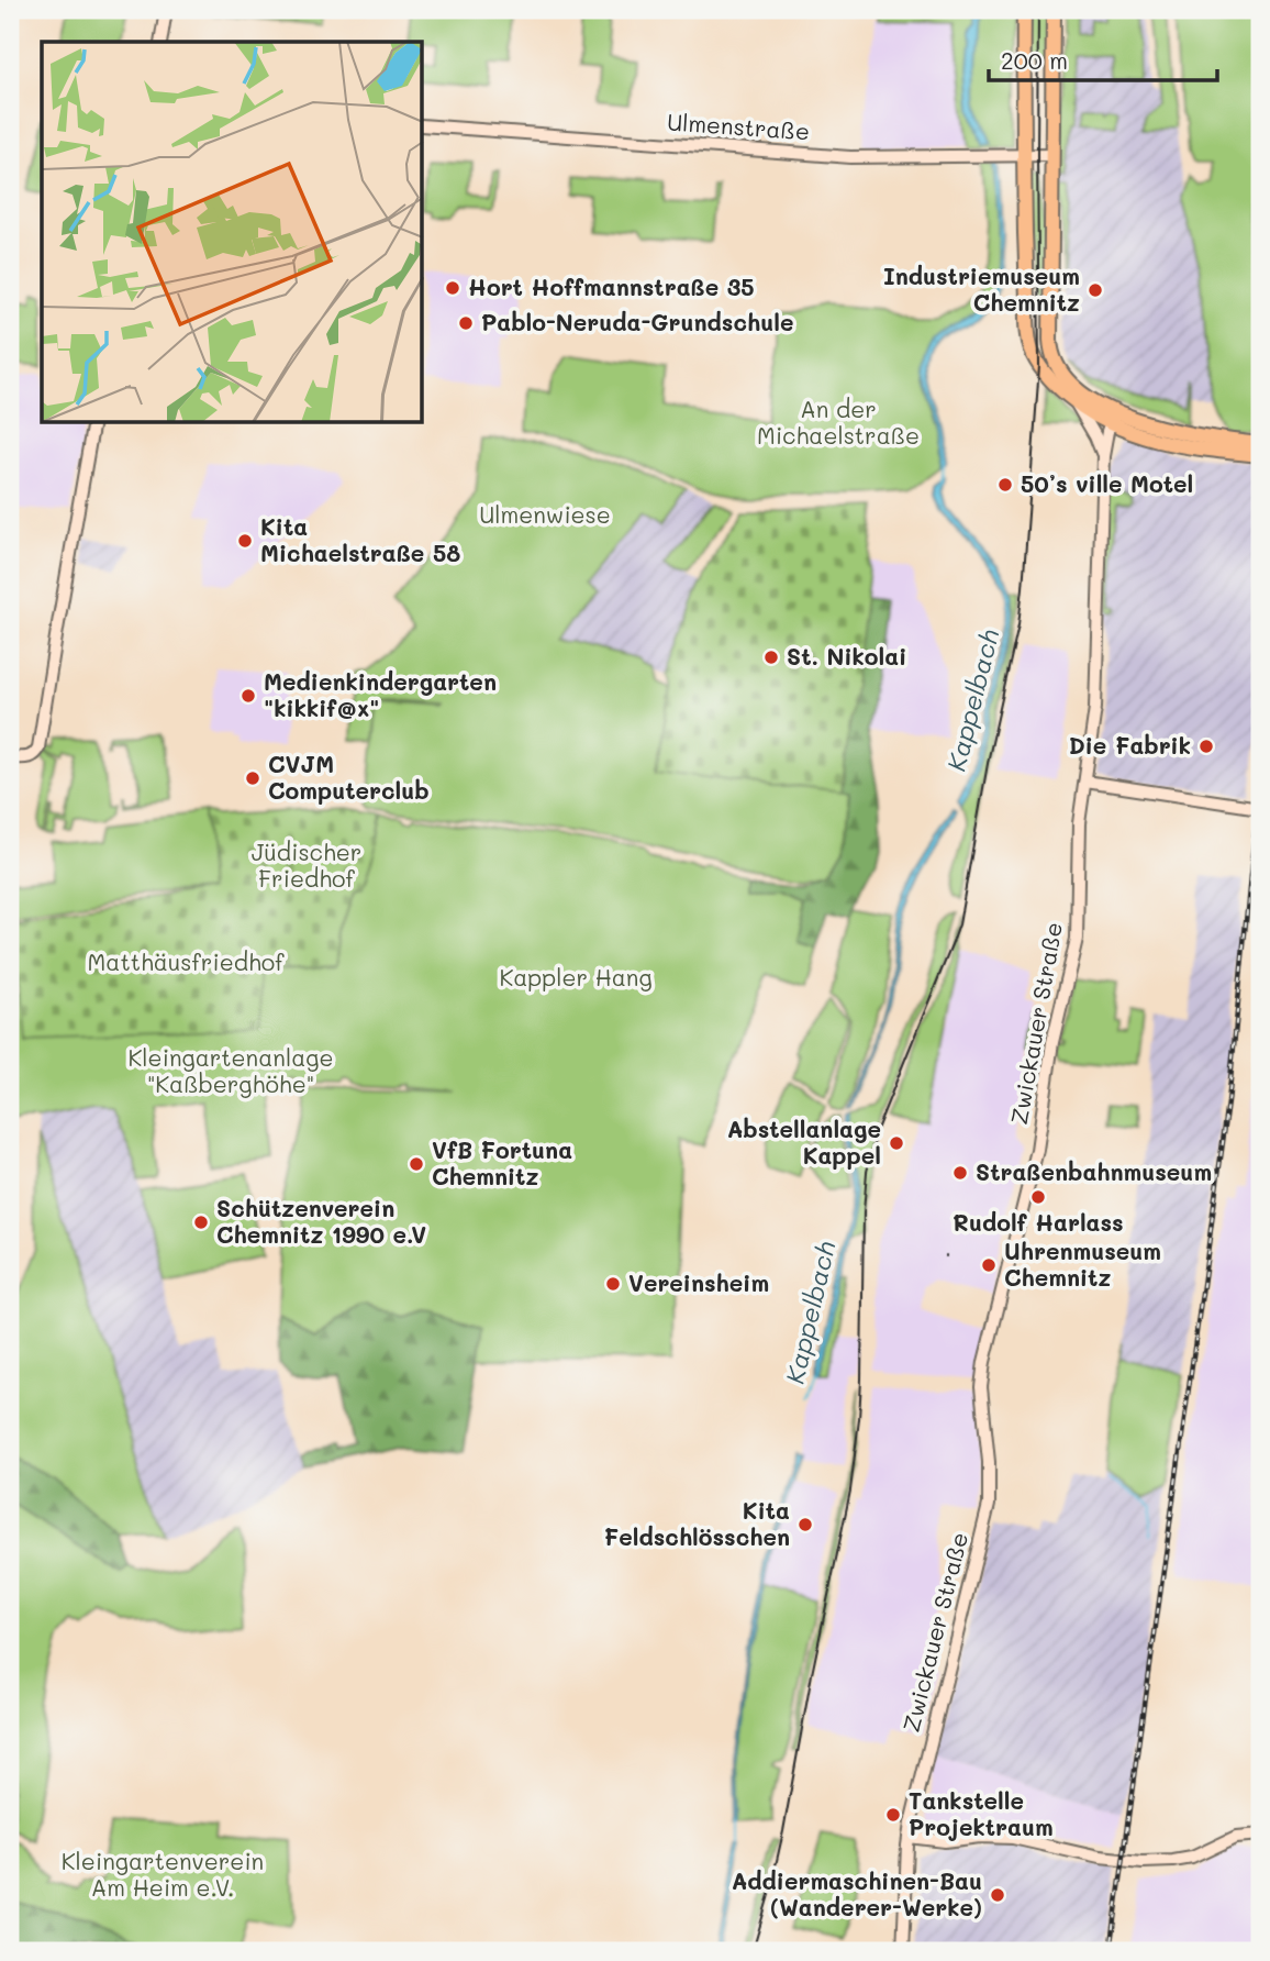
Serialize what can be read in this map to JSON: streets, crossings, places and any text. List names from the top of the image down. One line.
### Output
{"streets":{"main road":["Ulmenstraße","Zwickauer Straße"]},"crossings":[["Ulmenstraße","Zwickauer Straße"]],"water":["Kappelbach"],"parks":["An der Michaelstraße","Ulmenwiese","Jüdischer Friedhof","Matthäusfriedhof","Kappler Hang","Kleingartenanlage \"Kaßberghöhe\"","Kleingartenverein Am Heim e.V."],"places":["Hort Hoffmannstraße 35","Industriemuseum Chemnitz","Pablo-Neruda-Grundschule","50’s ville Motel","Kita Michaelstraße 58","St. Nikolai","Medienkindergarten \"kikkif@x\"","Die Fabrik","CVJM Computerclub","Abstellanlage Kappel","VfB Fortuna Chemnitz","Straßenbahnmuseum","Rudolf Harlass","Schützenverein Chemnitz 1990 e.V","Uhrenmuseum Chemnitz","Vereinsheim","Kita Feldschlösschen","Tankstelle Projektraum","Addiermaschinen-Bau (Wanderer-Werke)"],"scale_bar":"200 m"}
